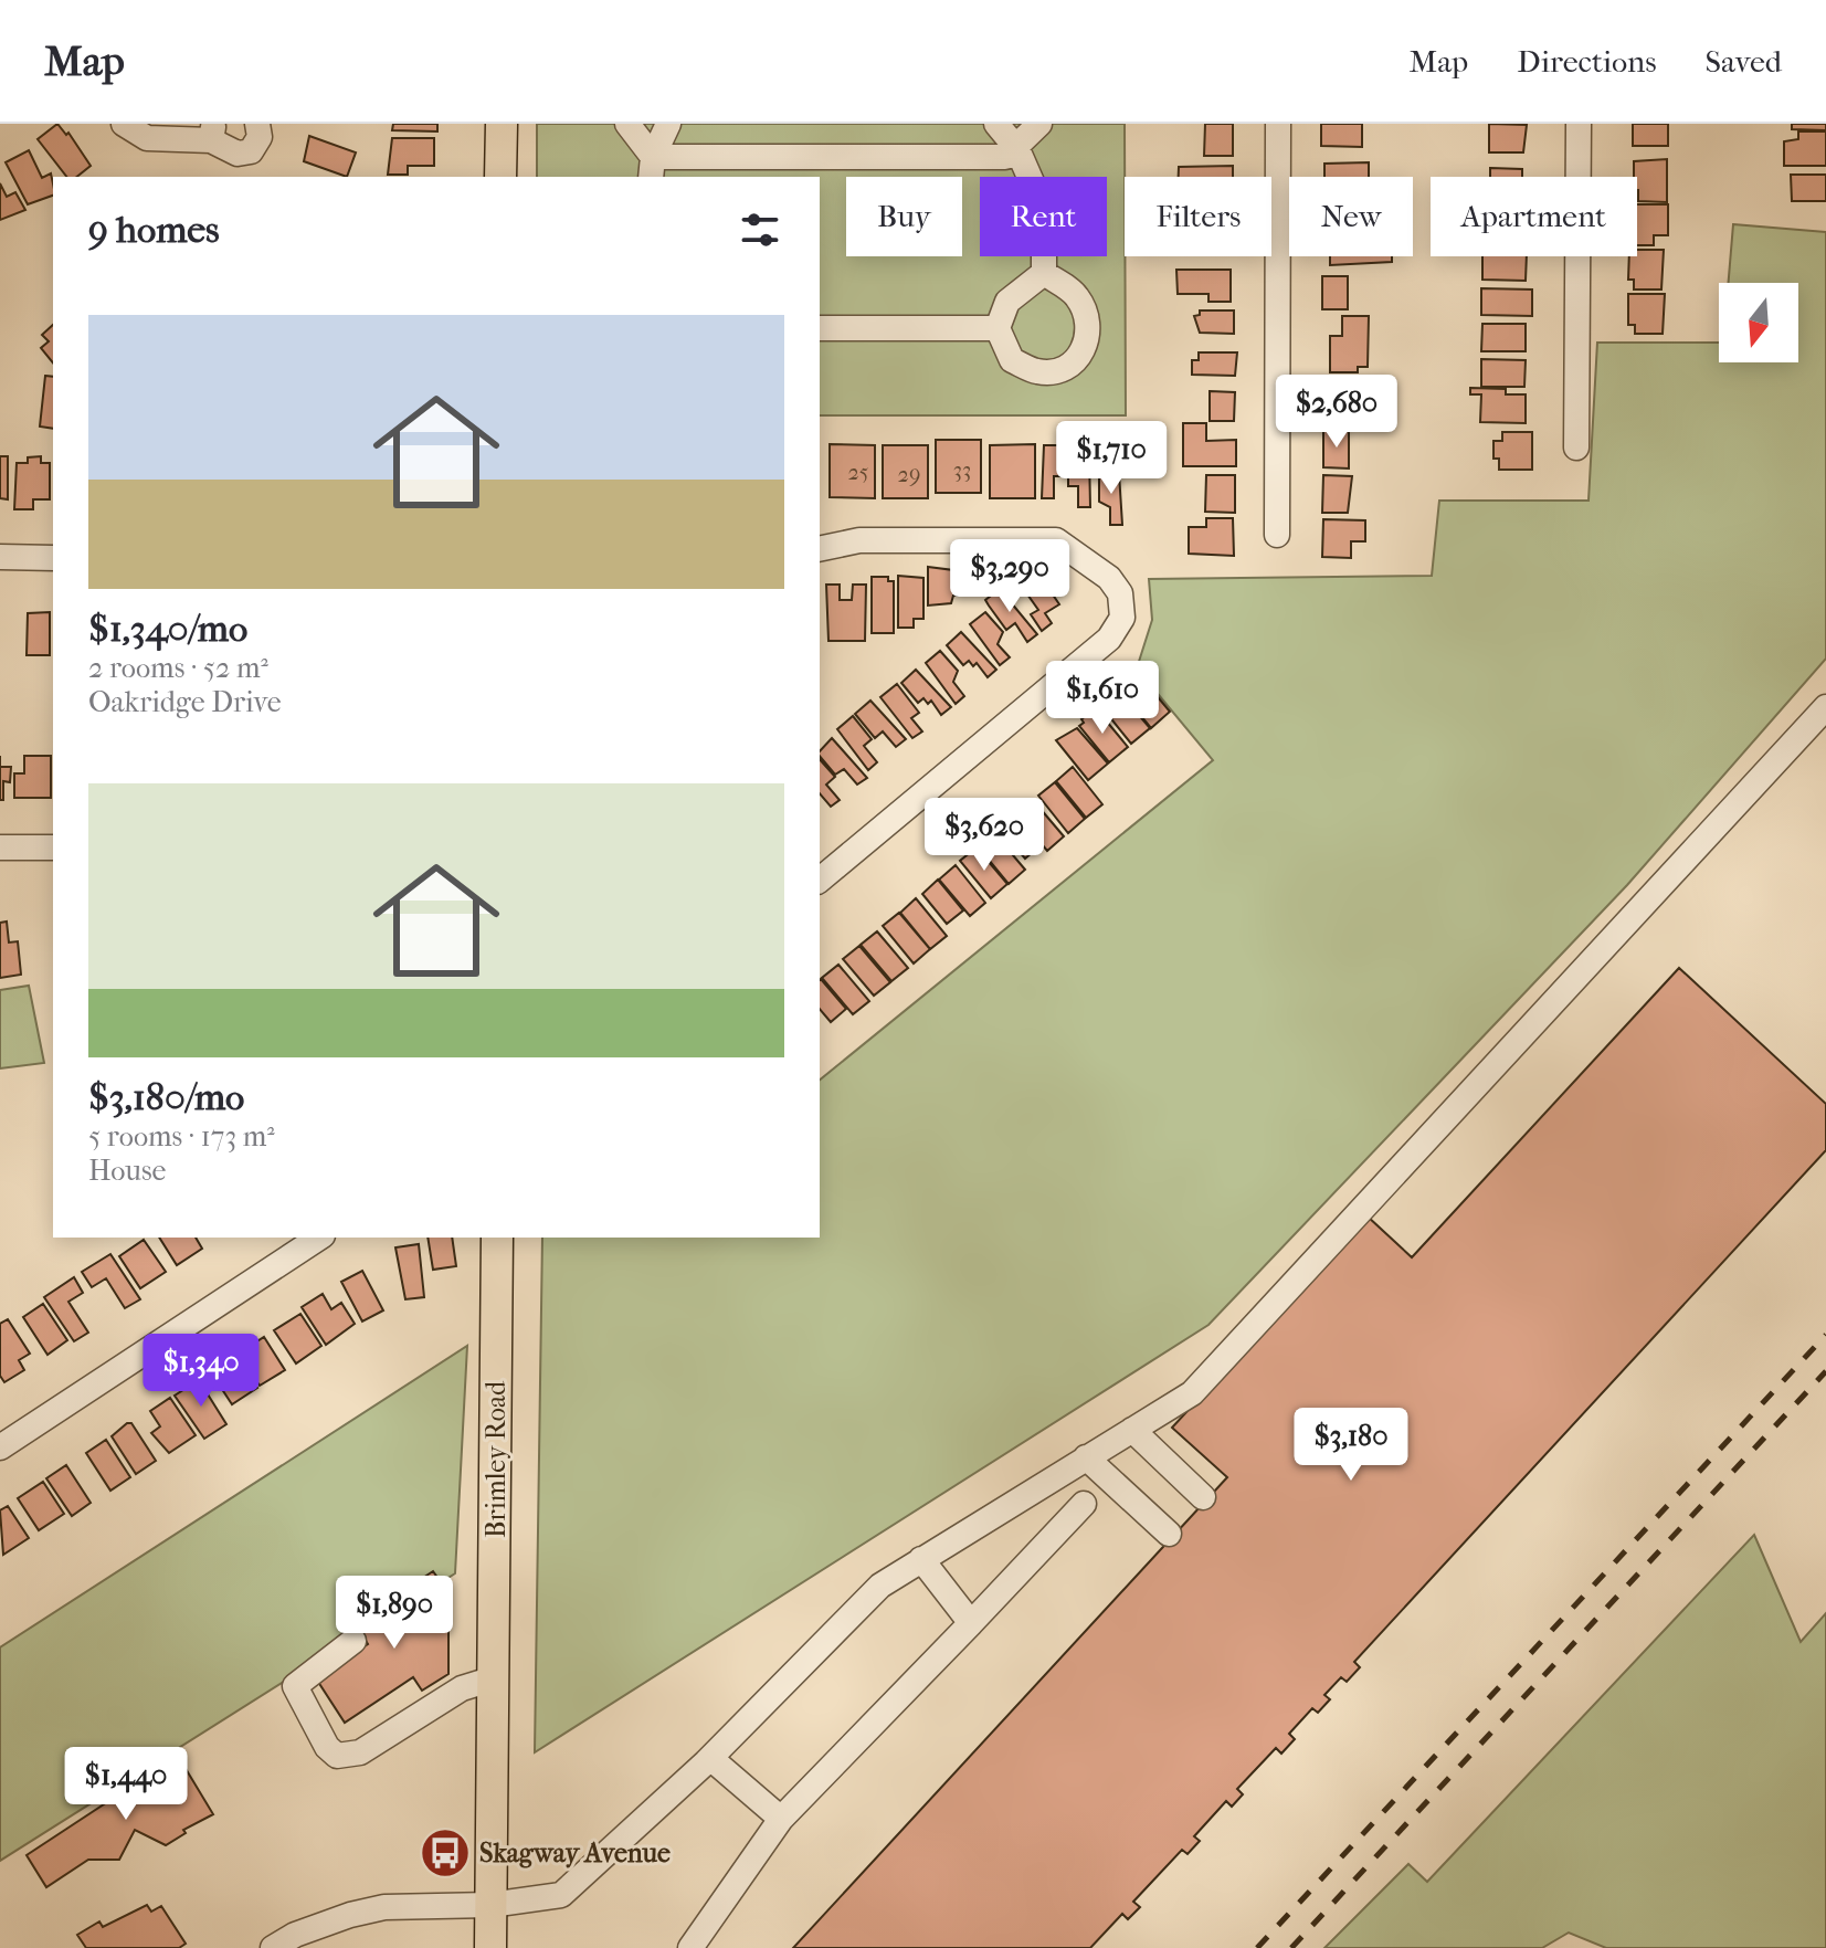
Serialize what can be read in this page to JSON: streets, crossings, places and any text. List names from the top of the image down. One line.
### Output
{"streets":{"main road":["Brimley Road"]},"places":{"bus stop":["Skagway Avenue"]},"house_numbers":["33","25","29"],"north":"bottom","page":{"header":"Map","nav":["Map","Directions","Saved"],"chip":["Buy","Rent","Filters","New","Apartment"],"heading":"9 homes","list":[{"name":"$1,340/mo","note":"2 rooms · 52 m² · Oakridge Drive"},{"name":"$3,180/mo","note":"5 rooms · 173 m² · House"}],"price":["$2,680","$1,710","$3,290","$1,610","$3,620","$1,340","$3,180","$1,890","$1,440"]}}
